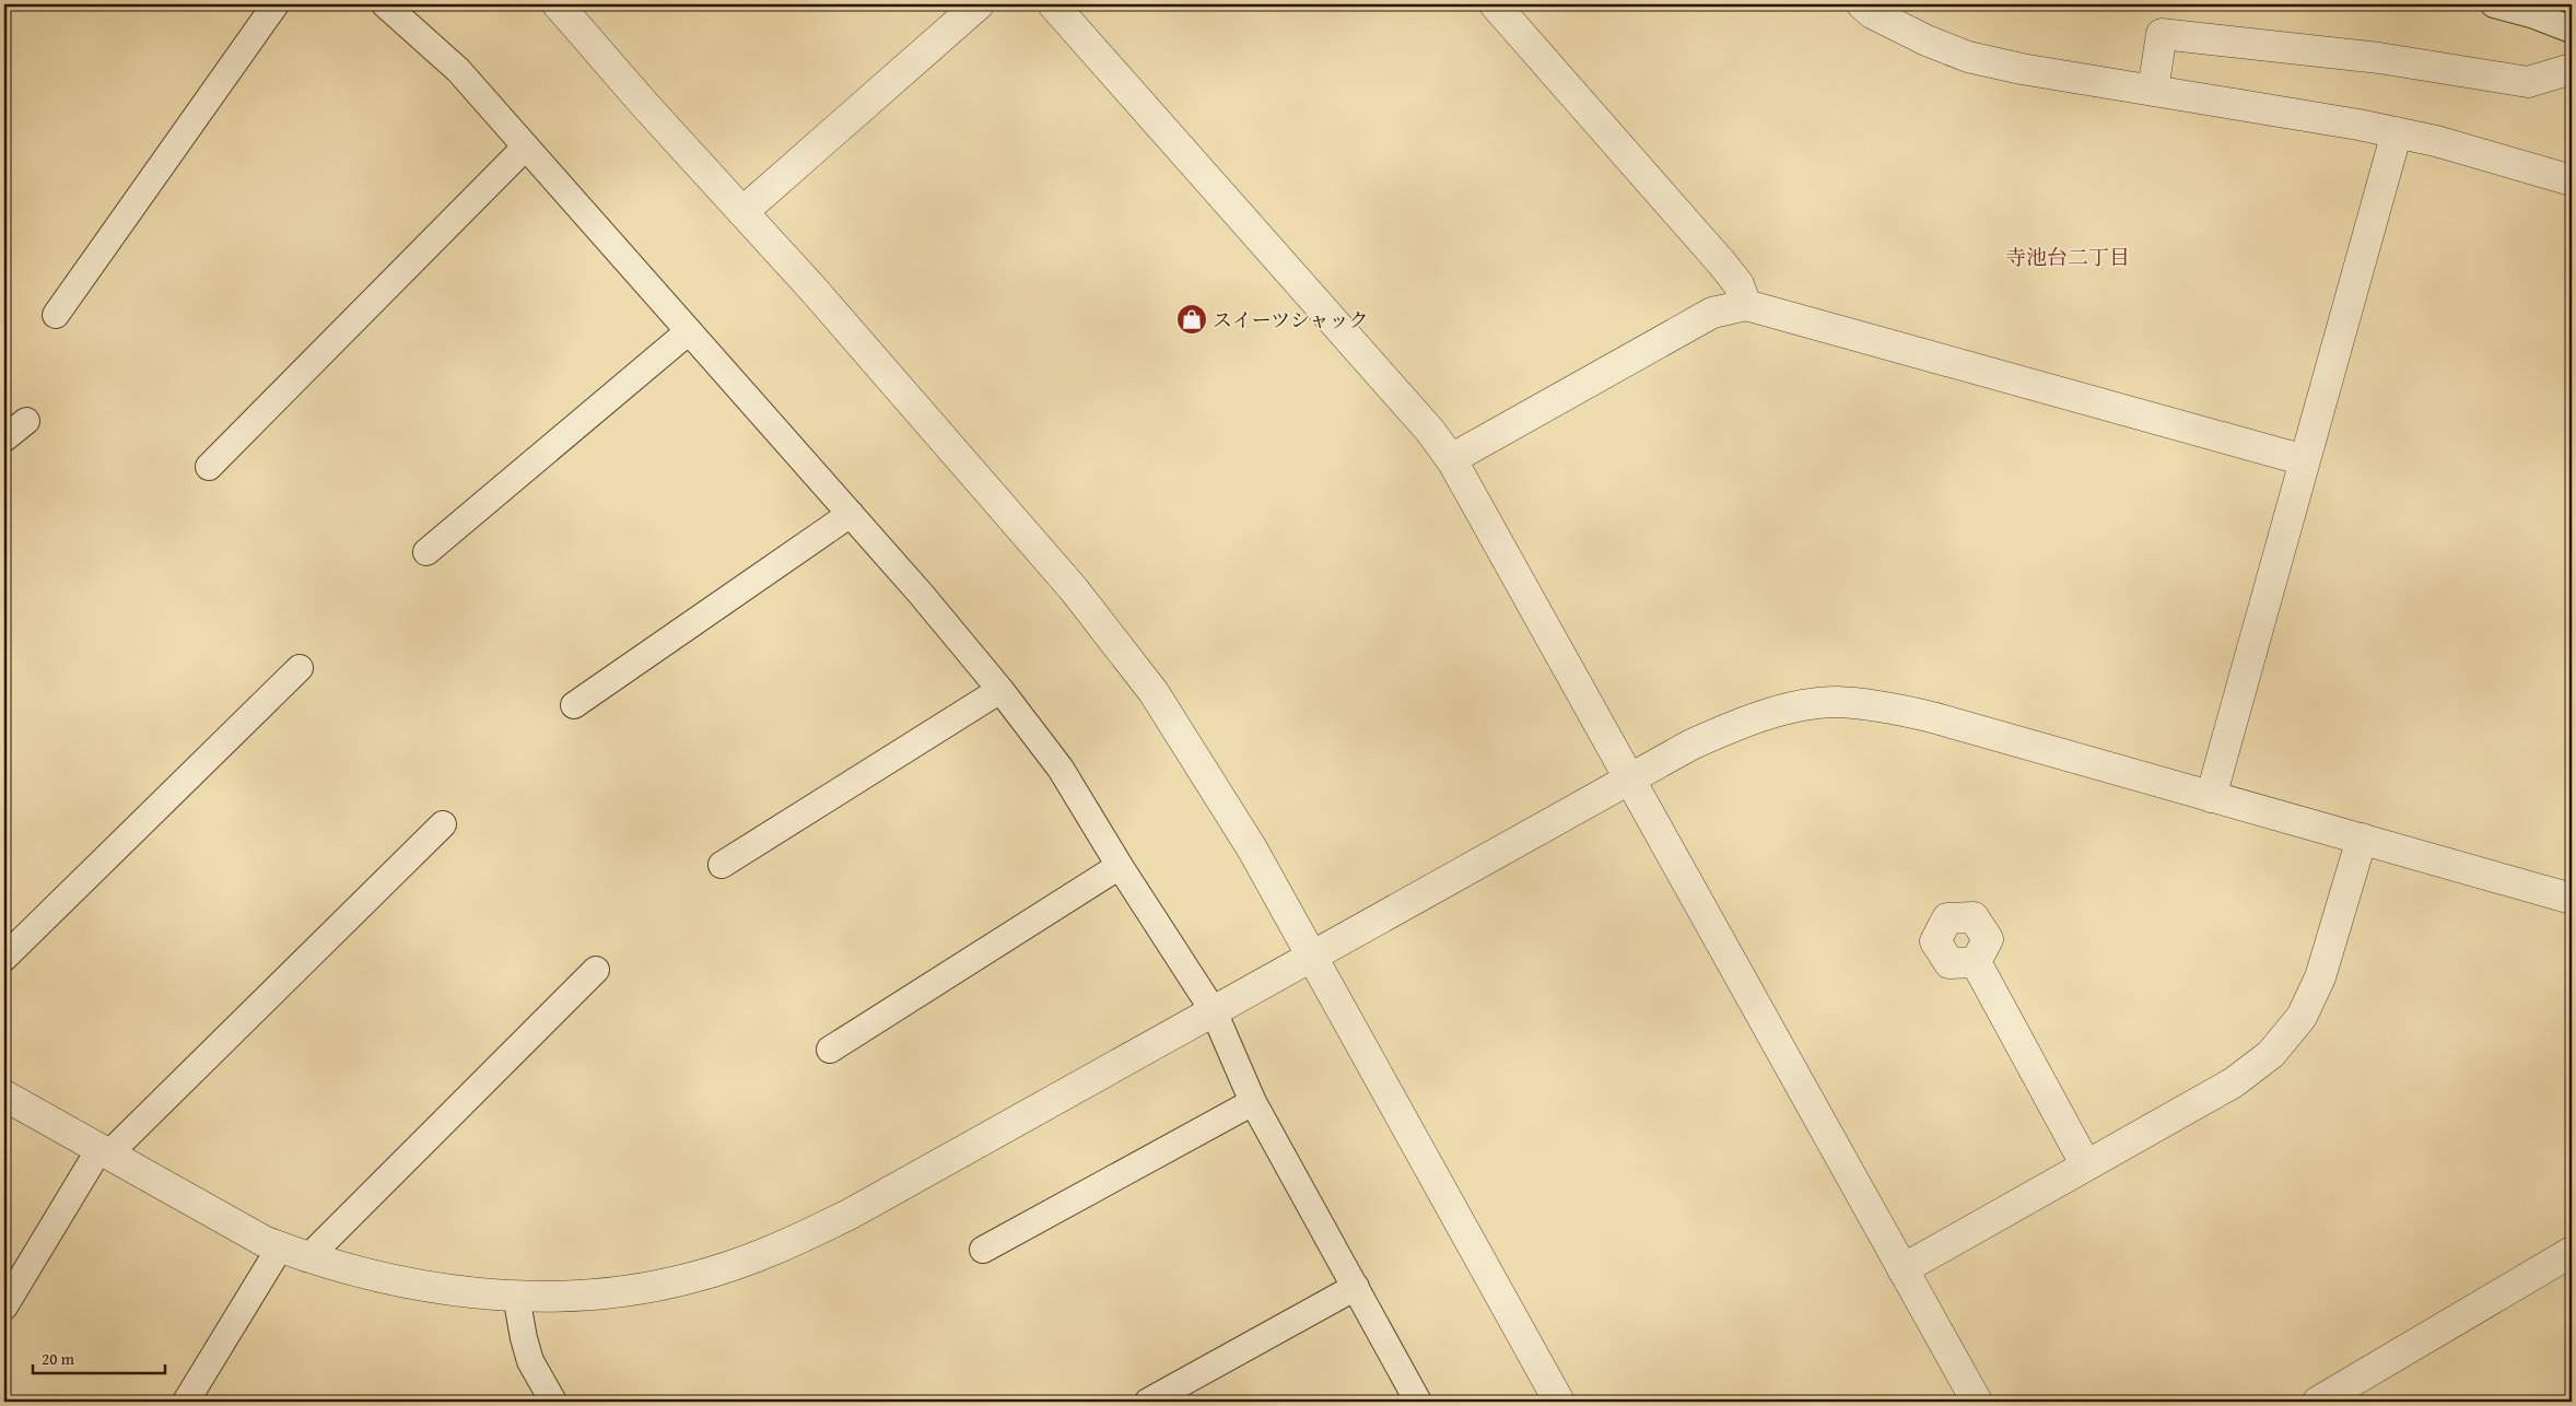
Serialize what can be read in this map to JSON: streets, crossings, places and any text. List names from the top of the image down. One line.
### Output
{"districts":["寺池台二丁目"],"places":{"shop":["スイーツシャック"]},"scale_bar":"20 m"}
